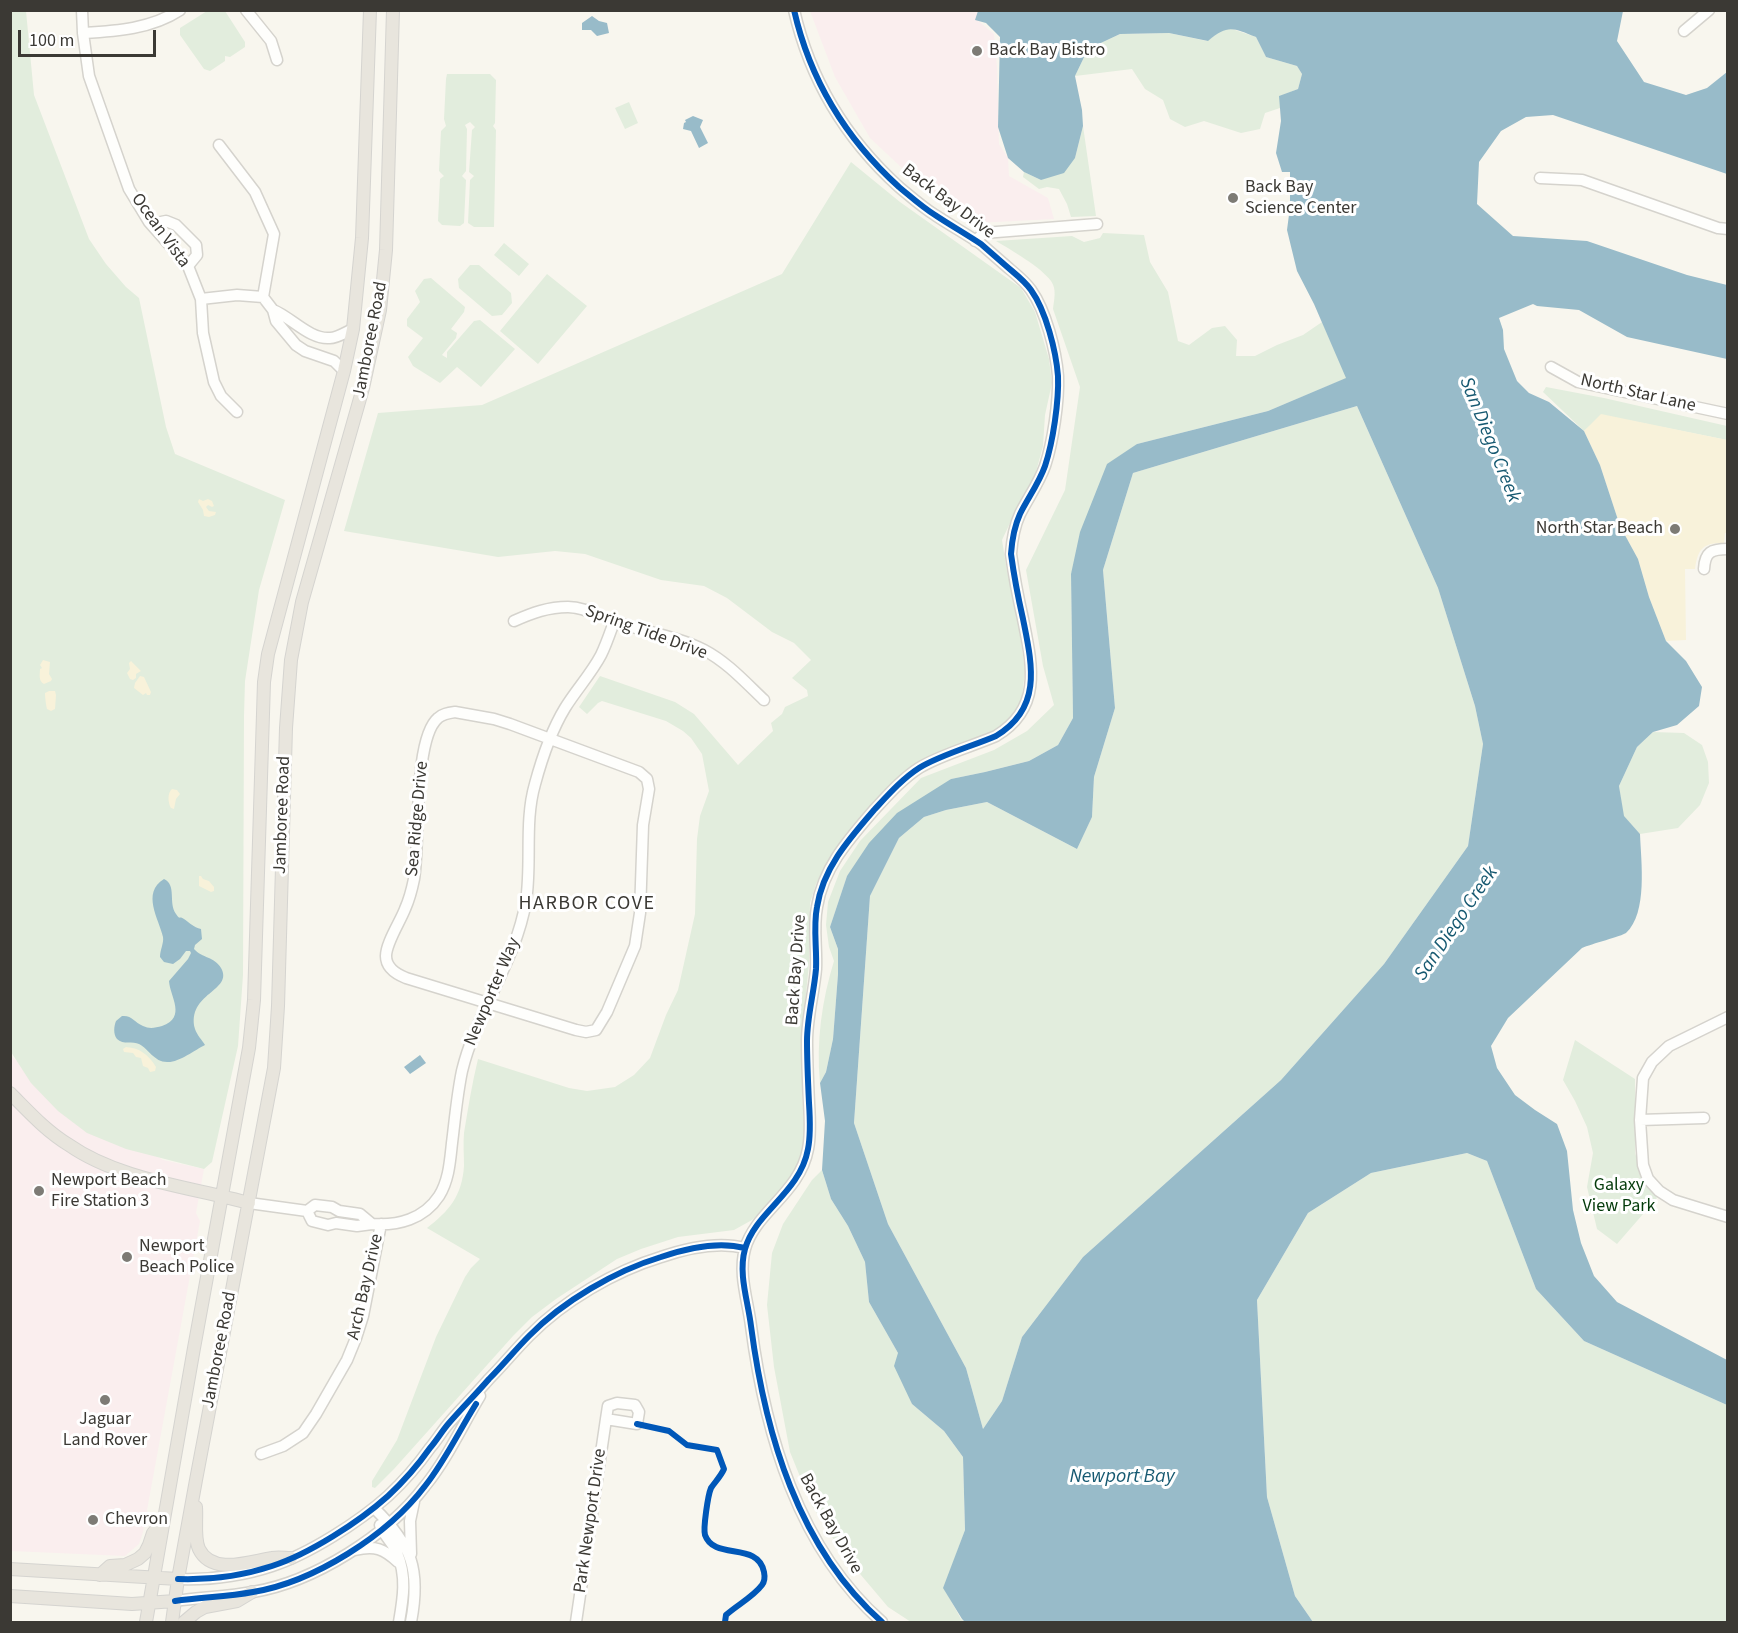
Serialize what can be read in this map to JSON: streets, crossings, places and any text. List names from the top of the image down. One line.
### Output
{"streets":{"main road":["Jamboree Road"],"street":["Back Bay Drive","Ocean Vista","North Star Lane","Spring Tide Drive","Sea Ridge Drive","Newporter Way","Arch Bay Drive","Park Newport Drive"]},"crossings":[["Jamboree Road","Newporter Way"],["Spring Tide Drive","Newporter Way"],["Sea Ridge Drive","Newporter Way"],["Newporter Way","Arch Bay Drive"]],"districts":["HARBOR COVE"],"water":["San Diego Creek","Newport Bay"],"parks":["Galaxy View Park"],"places":["Back Bay Bistro","Back Bay Science Center","North Star Beach","Newport Beach Fire Station 3","Newport Beach Police","Jaguar Land Rover","Chevron"],"scale_bar":"100 m"}
